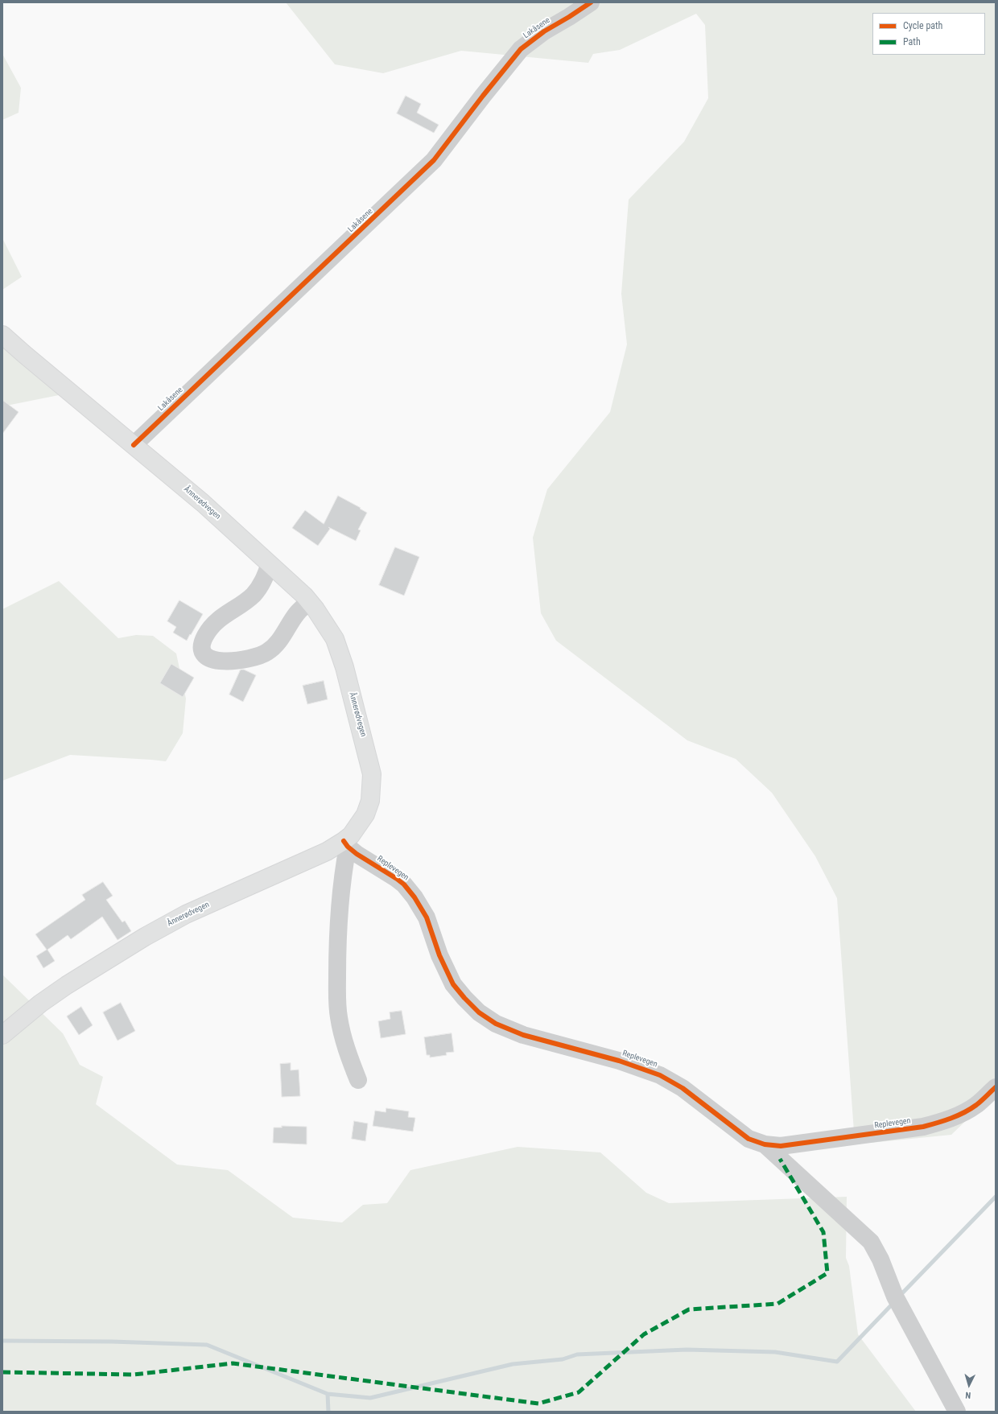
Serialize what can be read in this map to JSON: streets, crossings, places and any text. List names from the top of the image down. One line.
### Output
{"streets":{"main road":["Ånnerødvegen"],"street":["Lakåsene","Replevegen"]},"crossings":[["Lakåsene","Ånnerødvegen"],["Ånnerødvegen","Replevegen"]],"legend":["Cycle path","Path"],"north":"bottom"}
